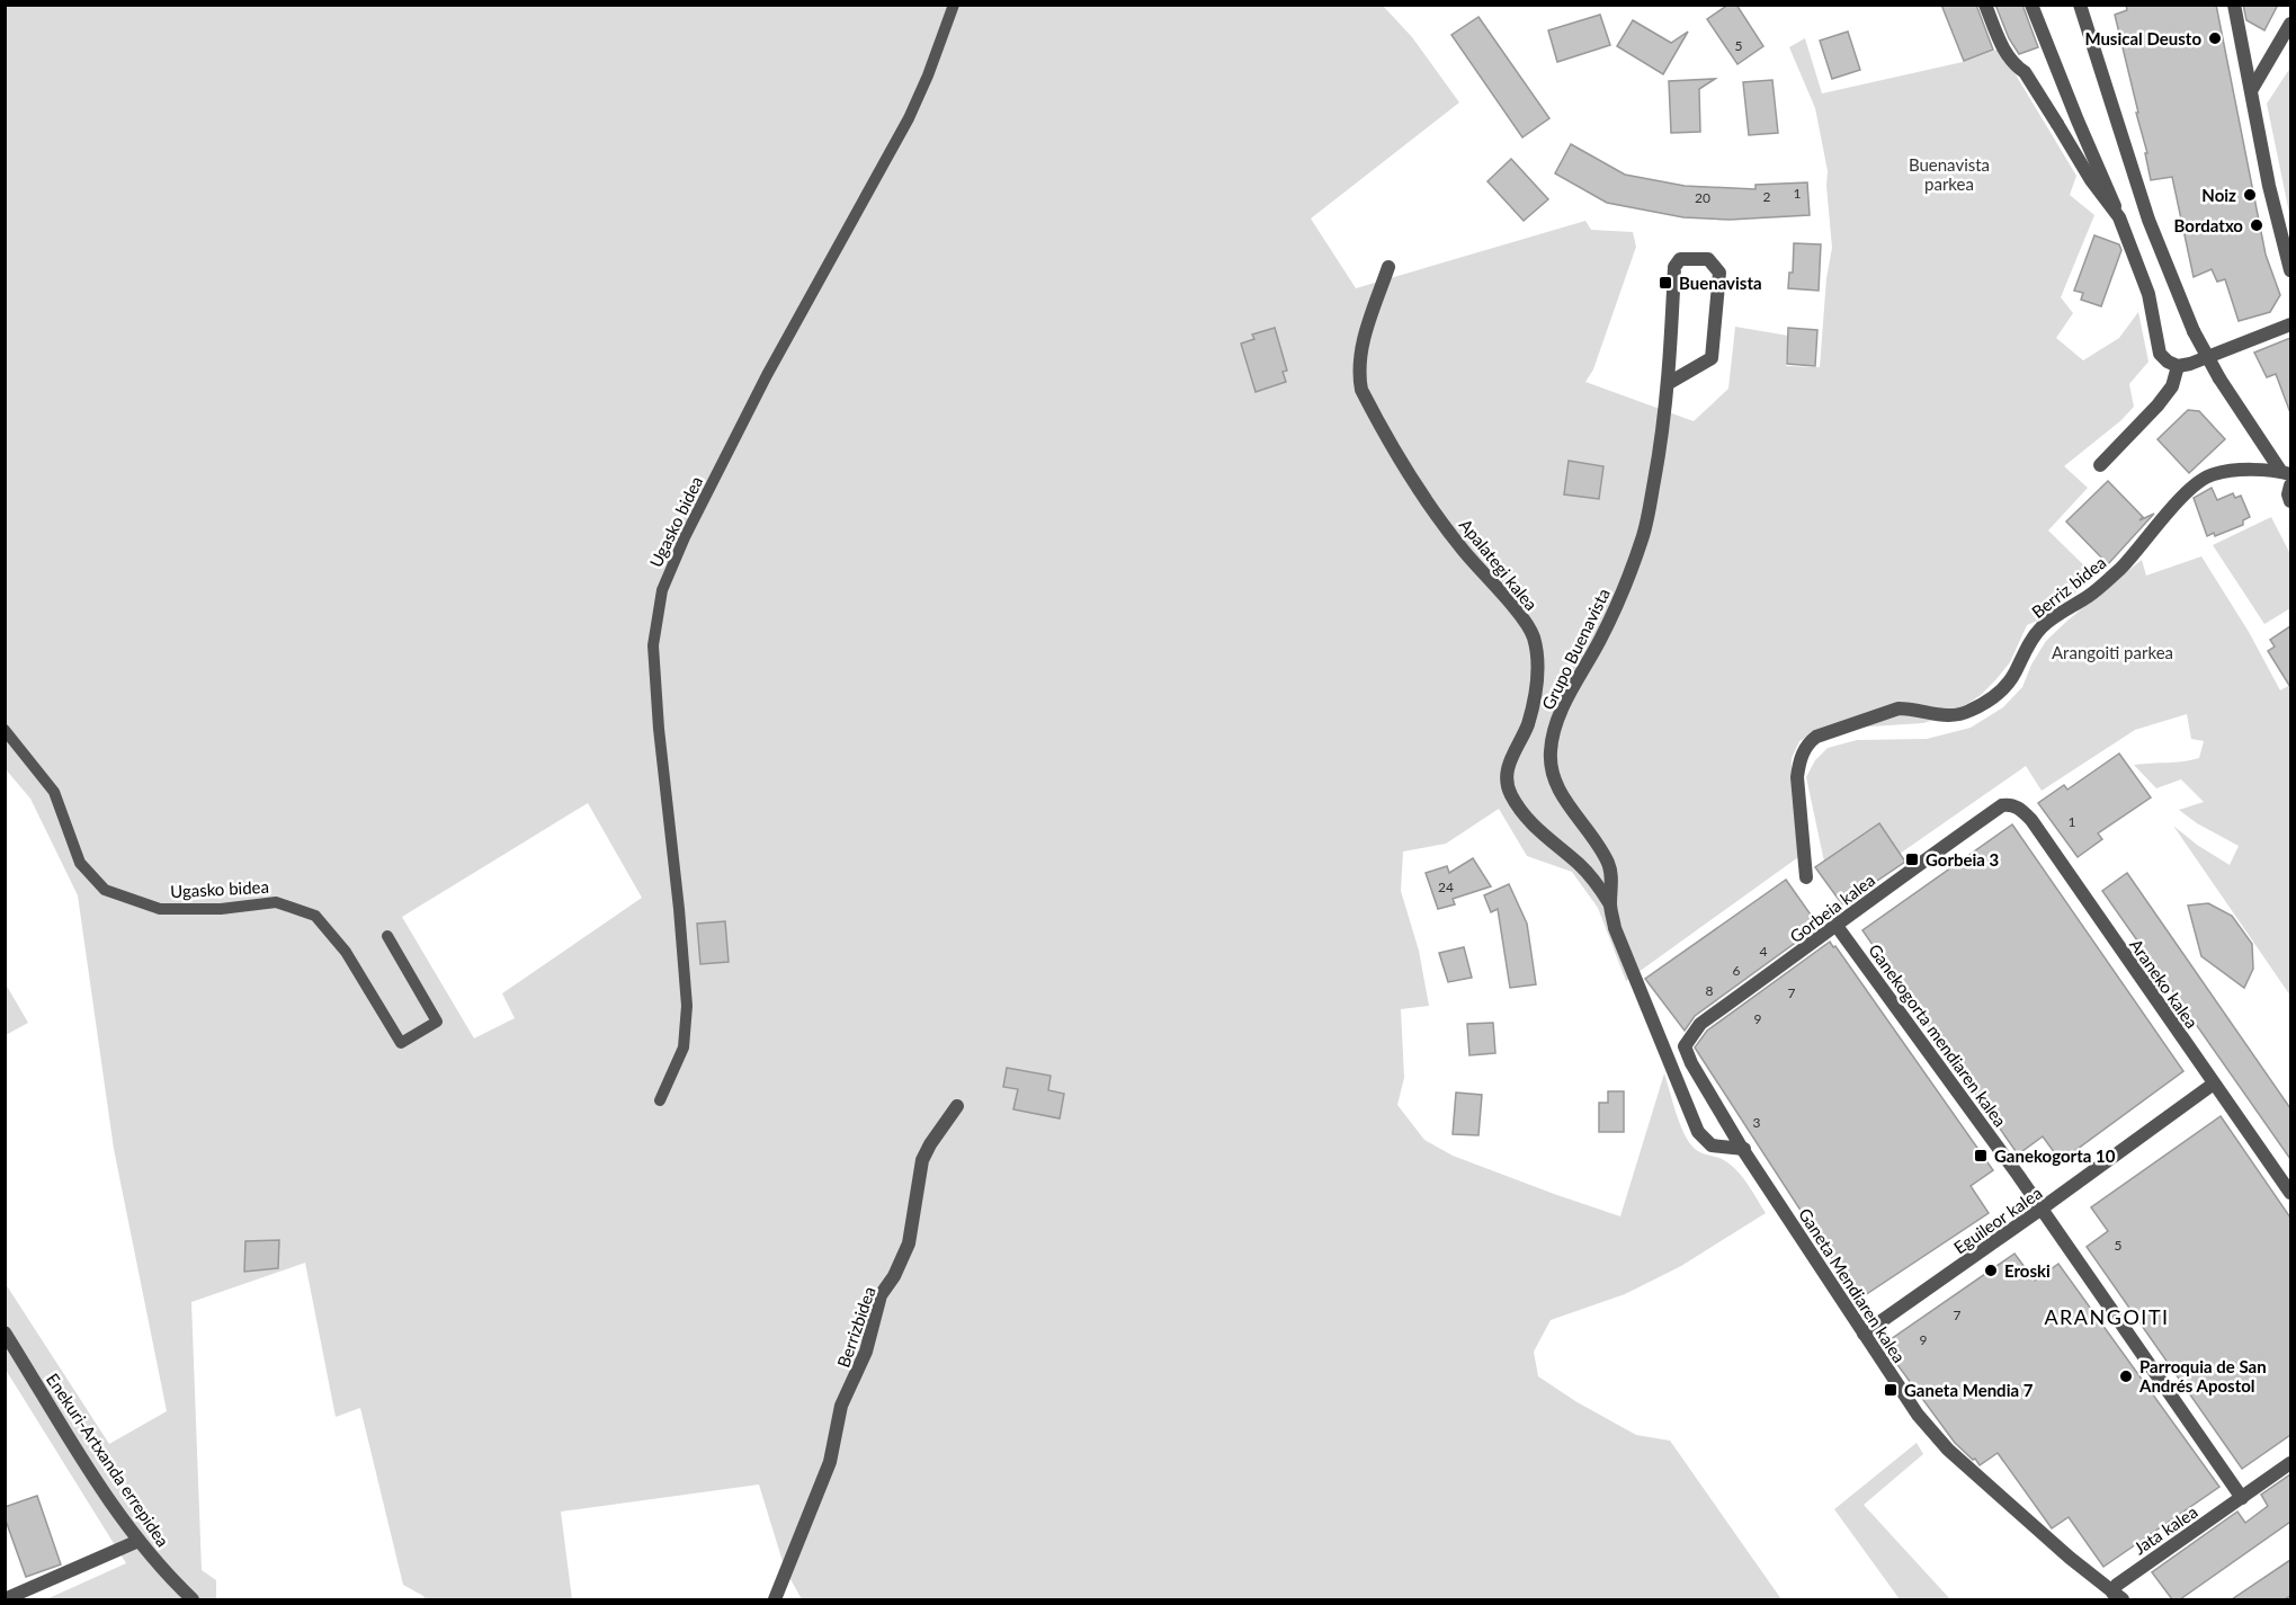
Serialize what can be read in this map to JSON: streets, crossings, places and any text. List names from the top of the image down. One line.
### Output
{"streets":{"street":["Apalategi kalea","Berriz bidea","Grupo Buenavista","Gorbeia kalea","Araneko kalea","Ganekogorta mendiaren kalea","Eguileor kalea","Ganeta Mendiaren kalea","Berrizbidea","Enekuri-Artxanda errepidea","Jata kalea"],"lane":["Ugasko bidea"]},"crossings":[["Apalategi kalea","Grupo Buenavista"],["Grupo Buenavista","Ganeta Mendiaren kalea"],["Gorbeia kalea","Araneko kalea"],["Gorbeia kalea","Ganekogorta mendiaren kalea"],["Gorbeia kalea","Ganeta Mendiaren kalea"],["Araneko kalea","Eguileor kalea"],["Ganekogorta mendiaren kalea","Eguileor kalea"],["Ganekogorta mendiaren kalea","Jata kalea"],["Eguileor kalea","Ganeta Mendiaren kalea"],["Ganeta Mendiaren kalea","Jata kalea"]],"districts":["ARANGOITI"],"parks":["Buenavista parkea","Arangoiti parkea"],"places":{"other":["Musical Deusto","Noiz","Bordatxo","Eroski","Parroquia de San Andrés Apostol"],"transit":["Buenavista","Gorbeia 3","Ganekogorta 10","Ganeta Mendia 7"]},"house_numbers":["5","1","2","20","1","24","4","6","8","7","9","3","5","7","9"]}
